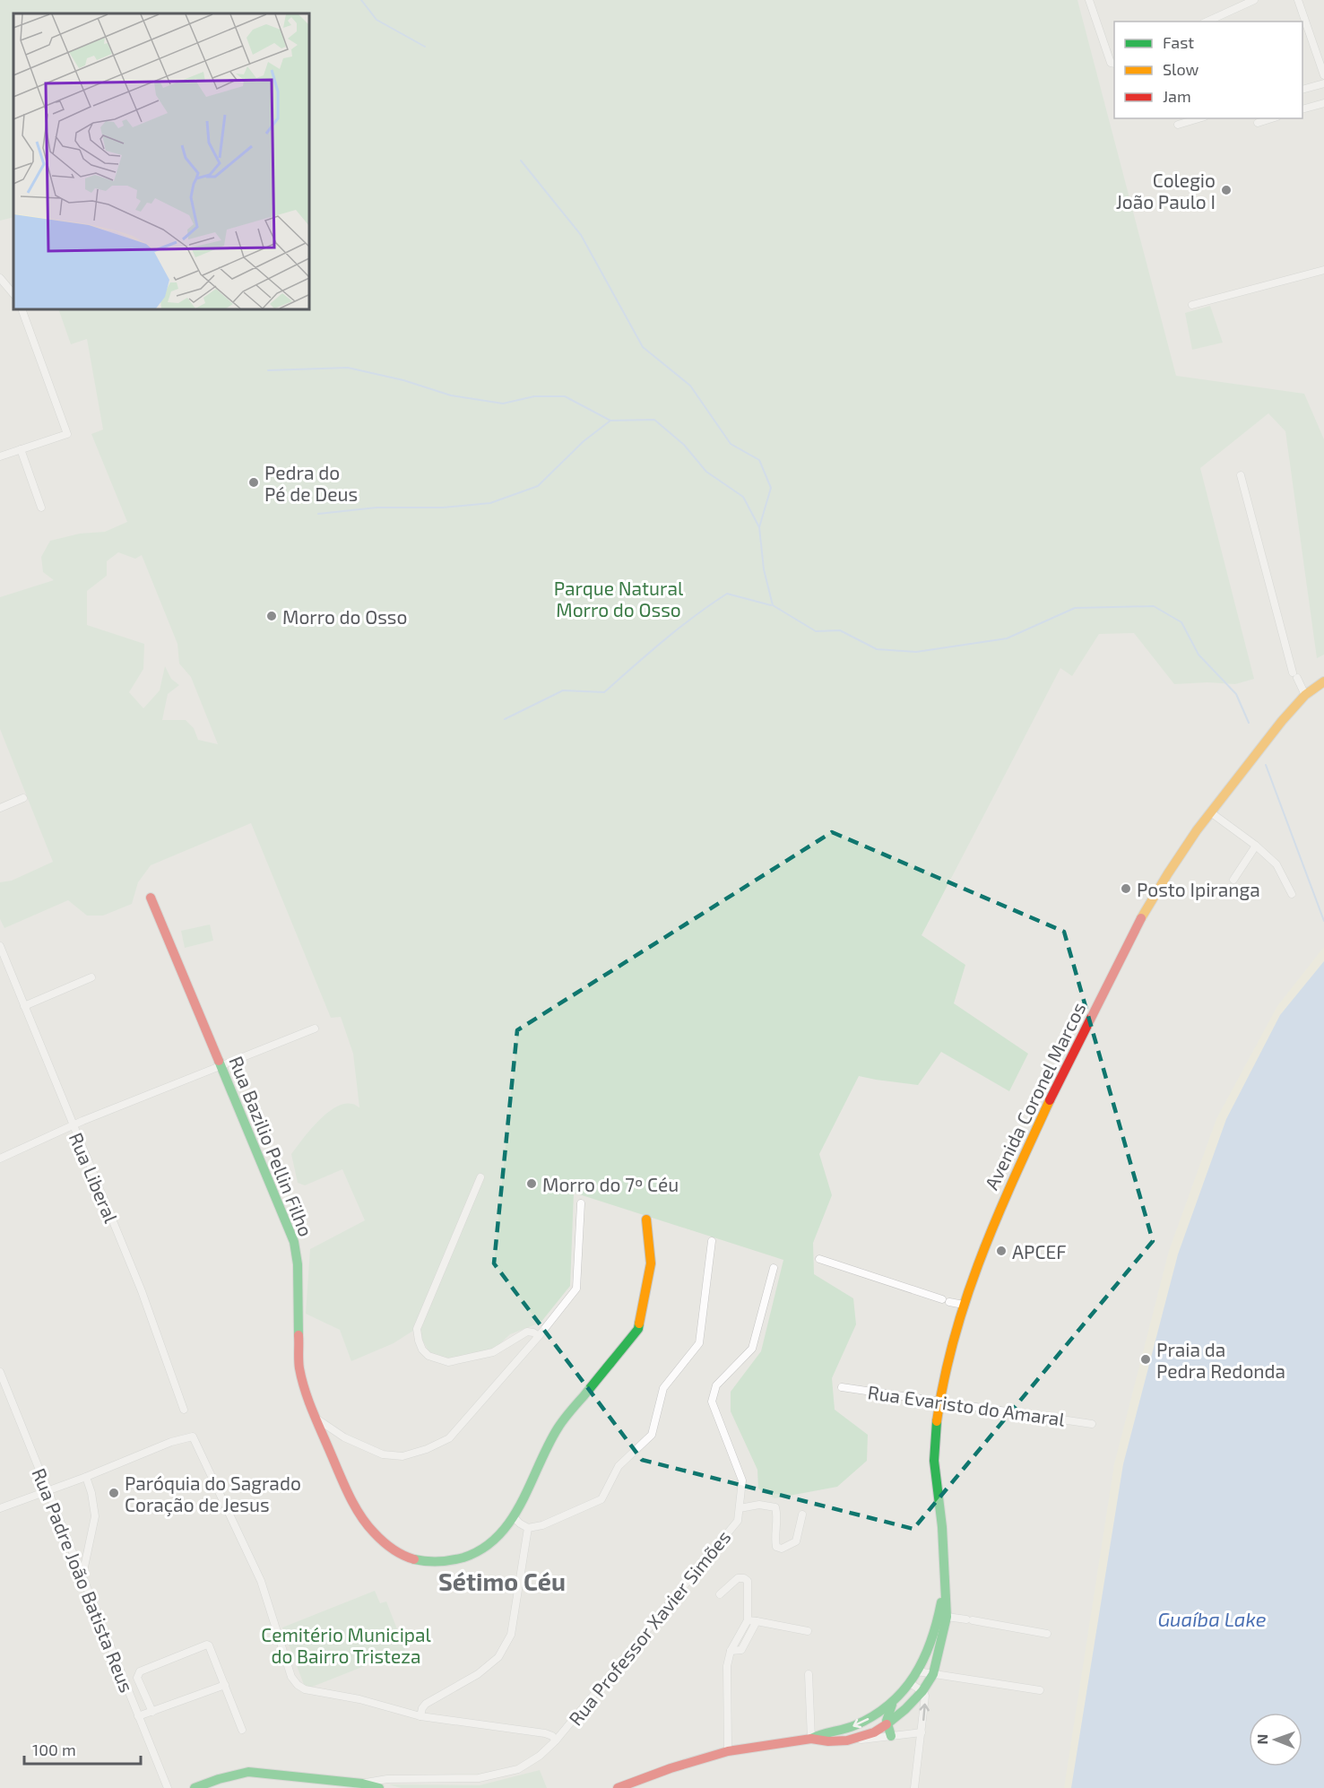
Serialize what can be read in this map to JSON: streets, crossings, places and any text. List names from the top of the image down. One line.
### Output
{"streets":{"main road":["Avenida Coronel Marcos","Rua Bazilio Pellin Filho"],"street":["Rua Liberal","Rua Evaristo do Amaral","Rua Padre João Batista Reus","Rua Professor Xavier Simões"]},"crossings":[["Avenida Coronel Marcos","Rua Evaristo do Amaral"]],"districts":["Sétimo Céu"],"water":["Guaíba Lake"],"parks":["Parque Natural Morro do Osso","Cemitério Municipal do Bairro Tristeza"],"places":["Colegio João Paulo I","Pedra do Pé de Deus","Morro do Osso","Posto Ipiranga","Morro do 7º Céu","APCEF","Praia da Pedra Redonda","Paróquia do Sagrado Coração de Jesus"],"legend":["Fast","Slow","Jam"],"scale_bar":"100 m","north":"left"}
